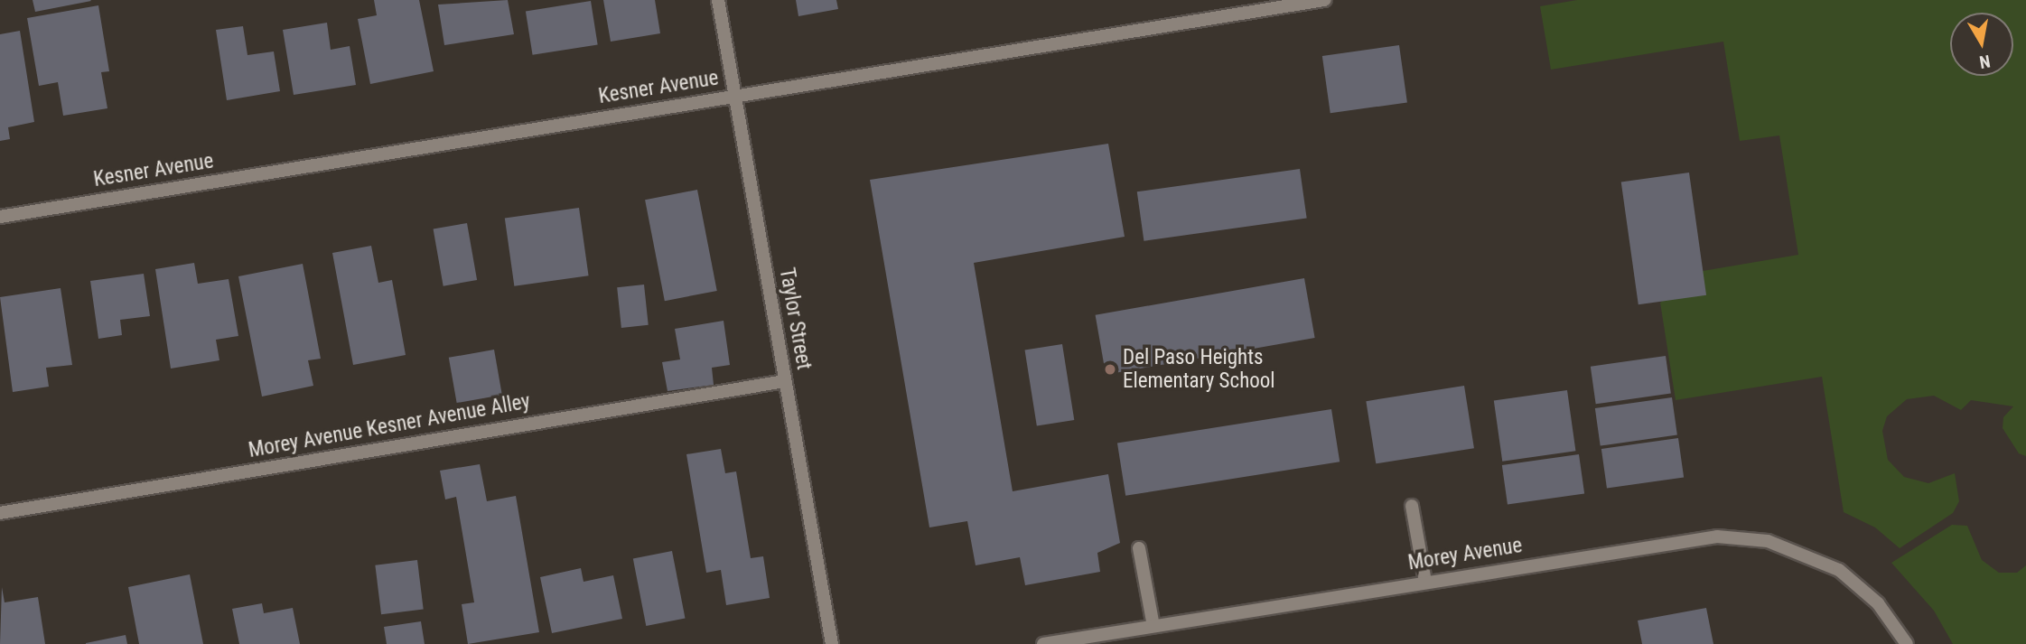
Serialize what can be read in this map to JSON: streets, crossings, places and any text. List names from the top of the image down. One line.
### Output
{"streets":{"street":["Kesner Avenue","Taylor Street","Morey Avenue Kesner Avenue Alley","Morey Avenue"]},"crossings":[["Kesner Avenue","Taylor Street"],["Taylor Street","Morey Avenue Kesner Avenue Alley"]],"places":["Del Paso Heights Elementary School"],"north":"bottom"}
